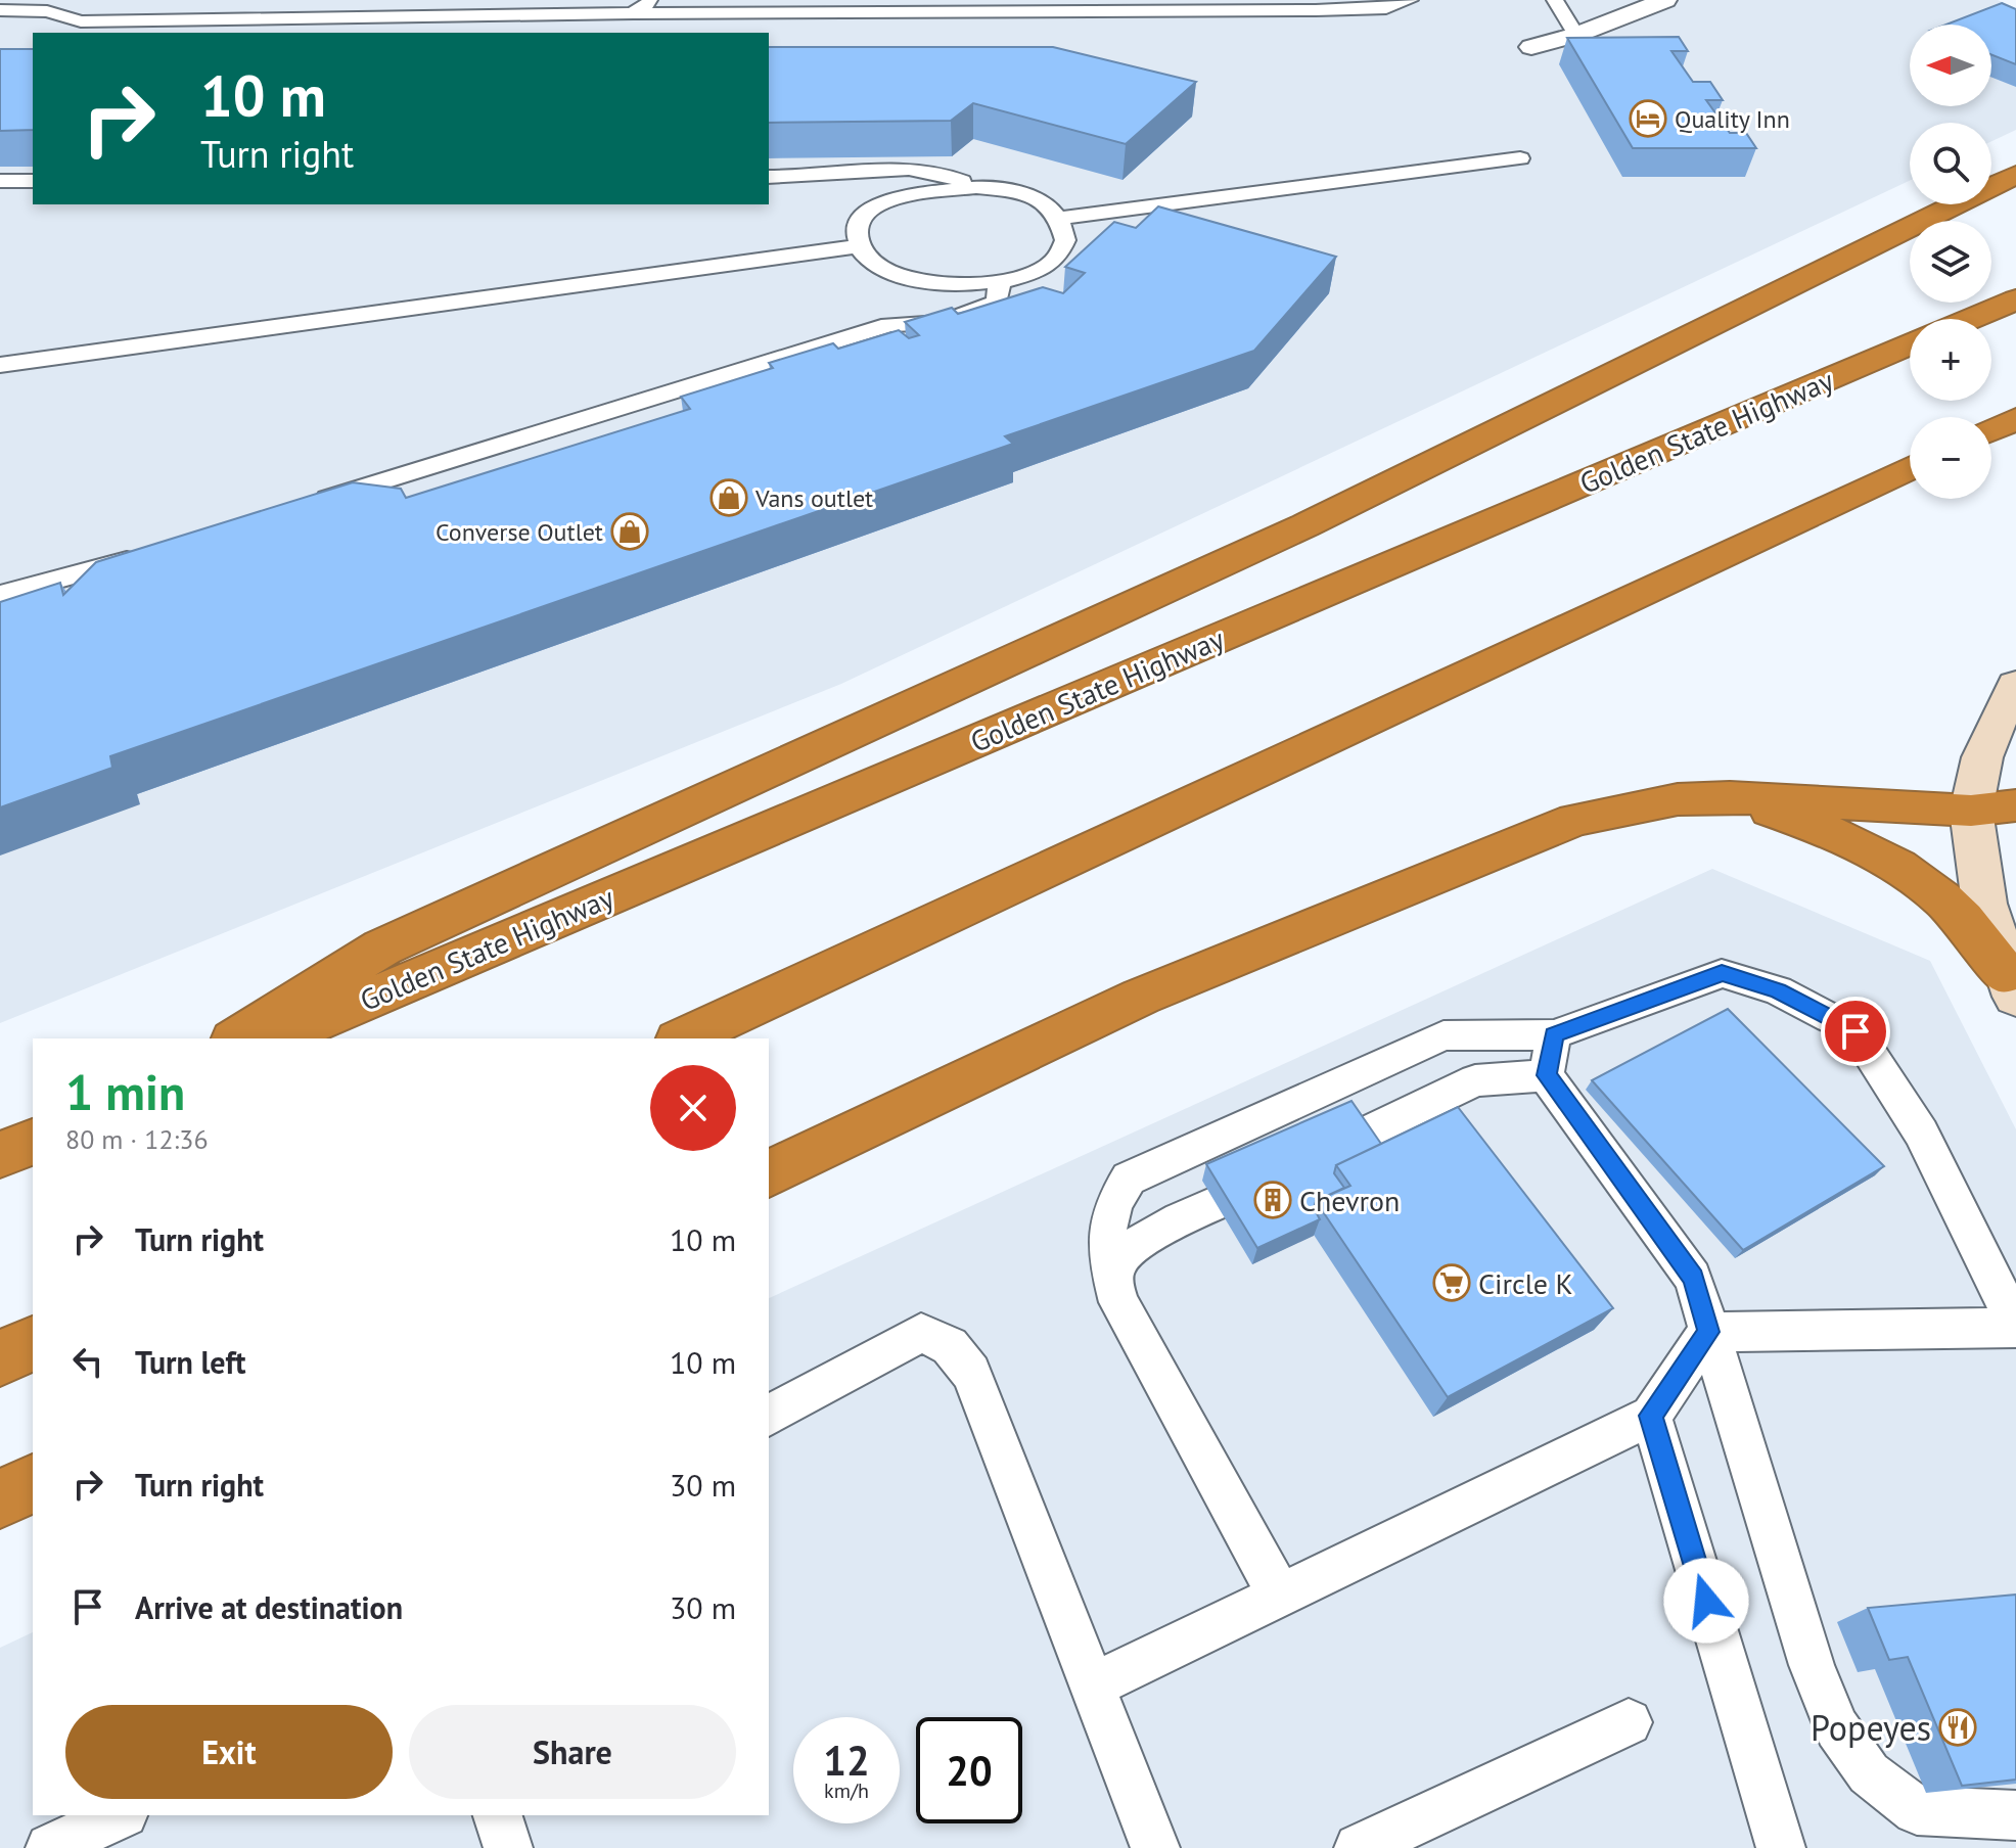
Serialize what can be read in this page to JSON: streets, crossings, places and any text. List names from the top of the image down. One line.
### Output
{"streets":{"highway":["Golden State Highway"]},"places":{"hotel":["Quality Inn"],"shop":["Vans outlet","Converse Outlet"],"building":["Chevron"],"supermarket":["Circle K"],"restaurant":["Popeyes"]},"north":"left","page":{"map_buttons":["+","−"],"turn":["10 m","Turn right"],"heading":["1 min","80 m · 12:36"],"list":[{"name":"Turn right","value":"10 m"},{"name":"Turn left","value":"10 m"},{"name":"Turn right","value":"30 m"},{"name":"Arrive at destination","value":"30 m"}],"buttons":["Exit","Share"],"speed":"12 km/h","limit":"20"}}
